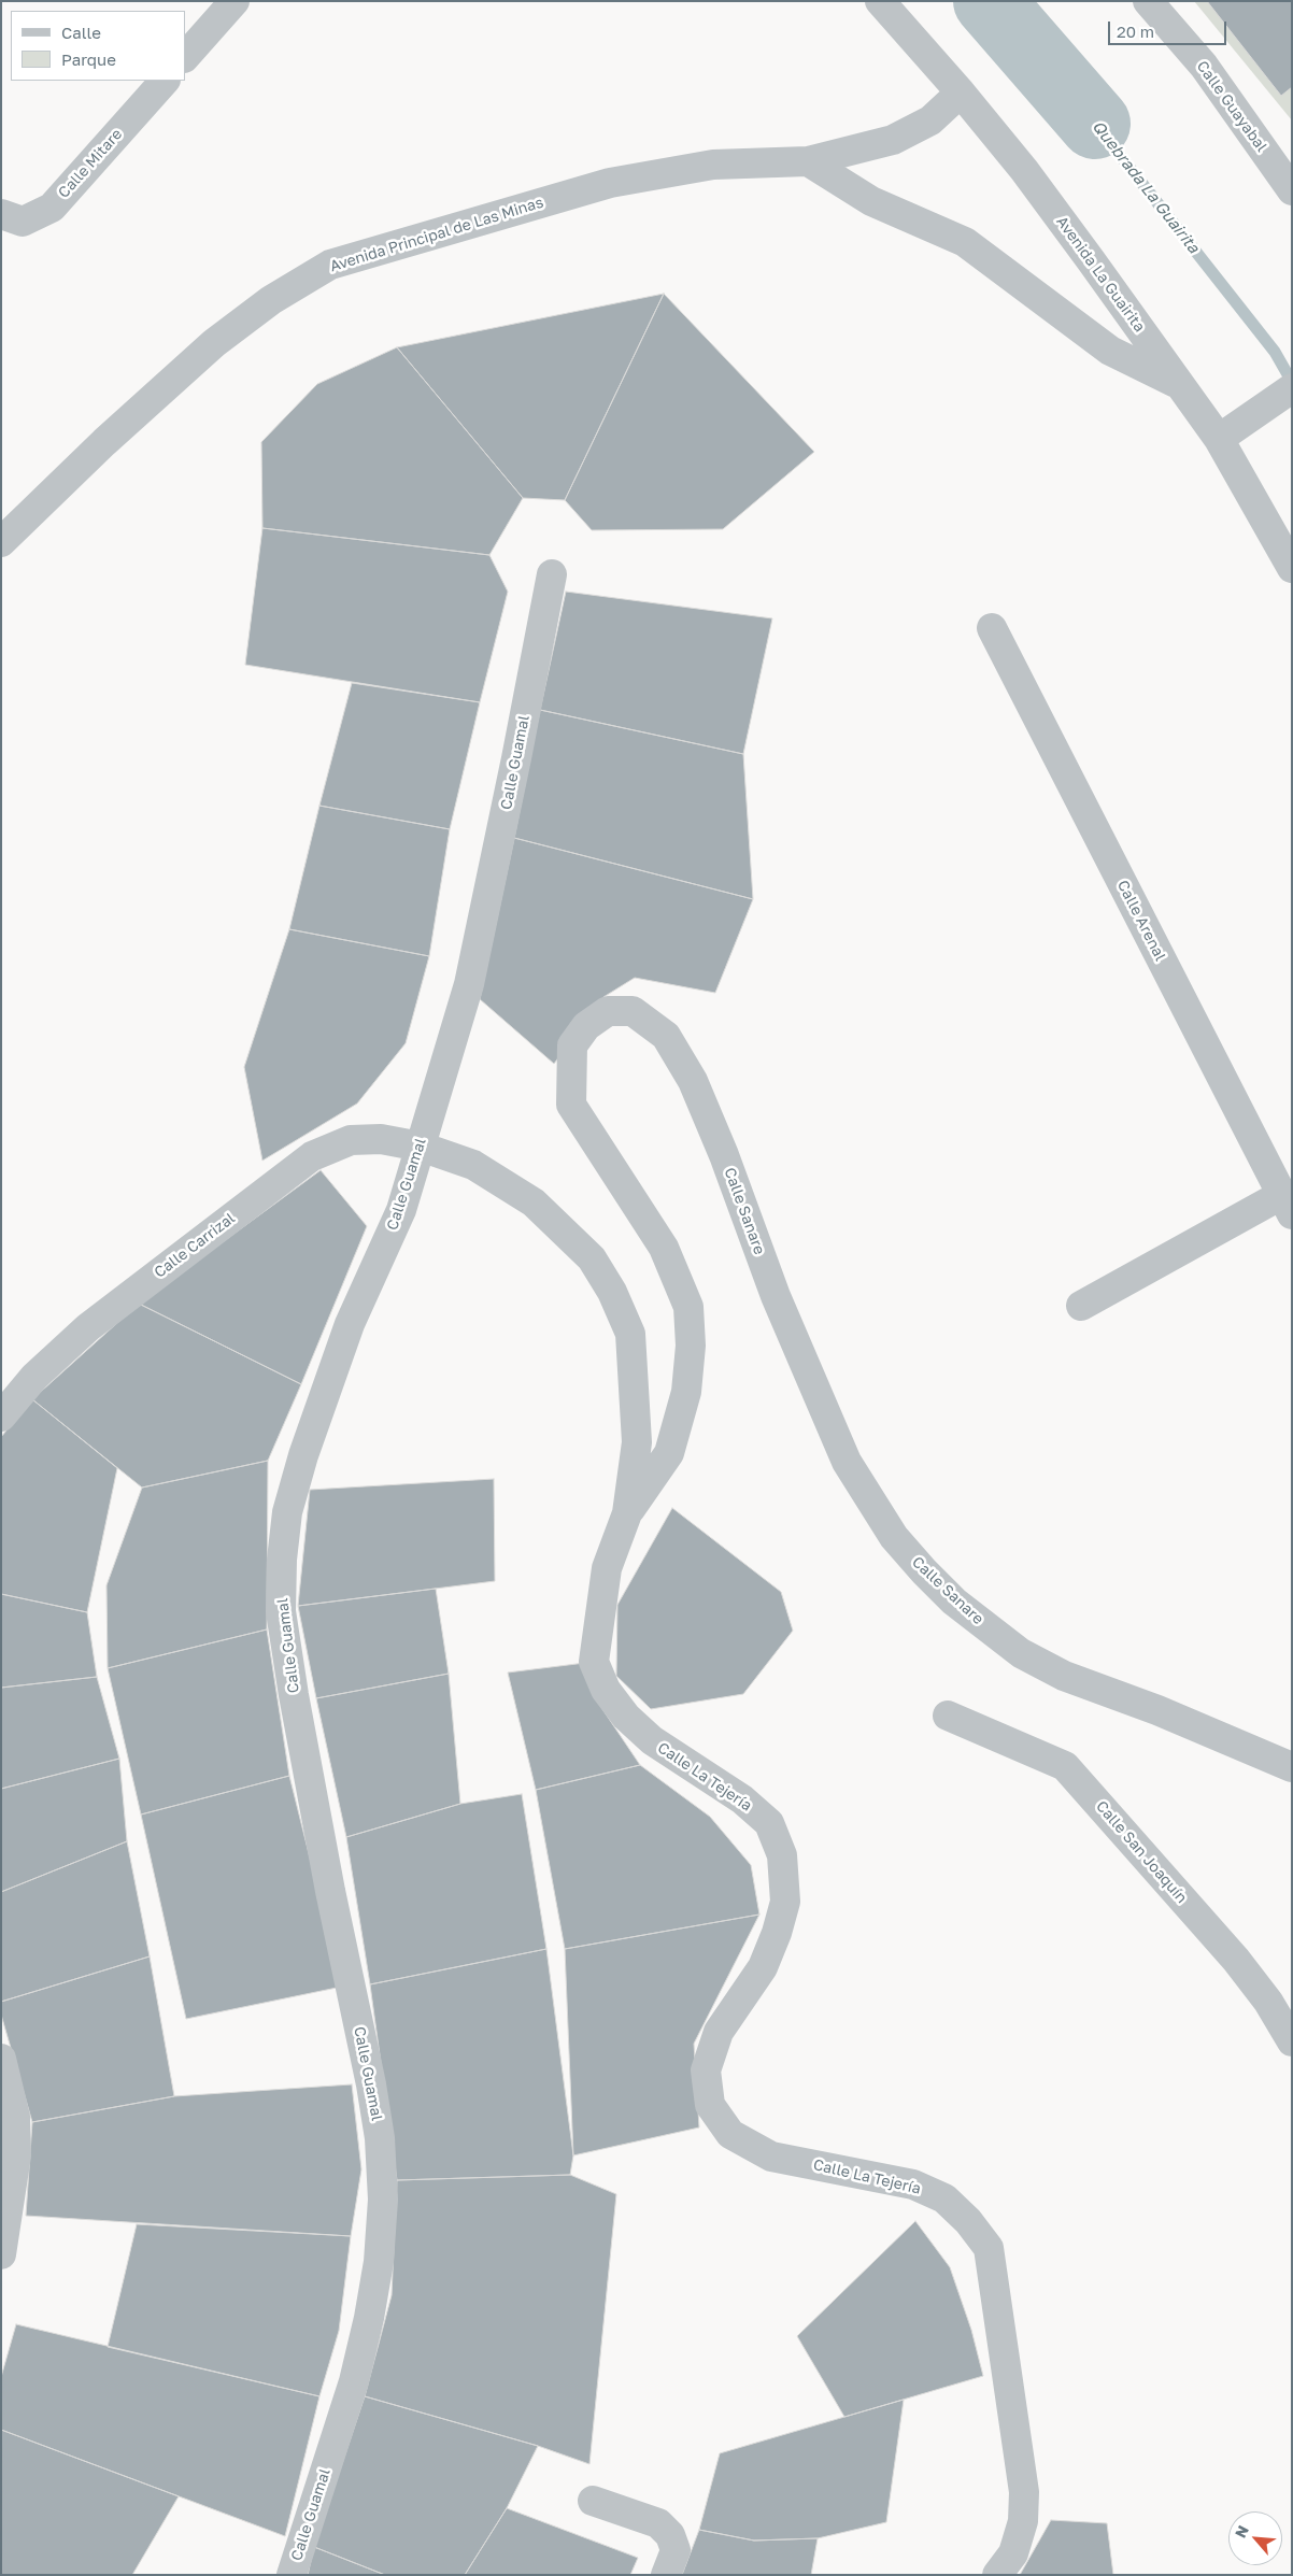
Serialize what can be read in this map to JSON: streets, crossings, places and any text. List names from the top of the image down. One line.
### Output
{"streets":{"street":["Calle Guayabal","Calle Mitare","Avenida Principal de Las Minas","Avenida La Guairita","Calle Guamal","Calle Arenal","Calle Sanare","Calle Carrizal","Calle La Tejería","Calle San Joaquín"]},"crossings":[["Avenida Principal de Las Minas","Avenida La Guairita"],["Calle Guamal","Calle Carrizal"],["Calle Guamal","Calle La Tejería"],["Calle Sanare","Calle La Tejería"],["Calle Carrizal","Calle La Tejería"]],"water":["Quebrada La Guairita"],"legend":["Calle","Parque"],"scale_bar":"20 m","north":"top left"}
